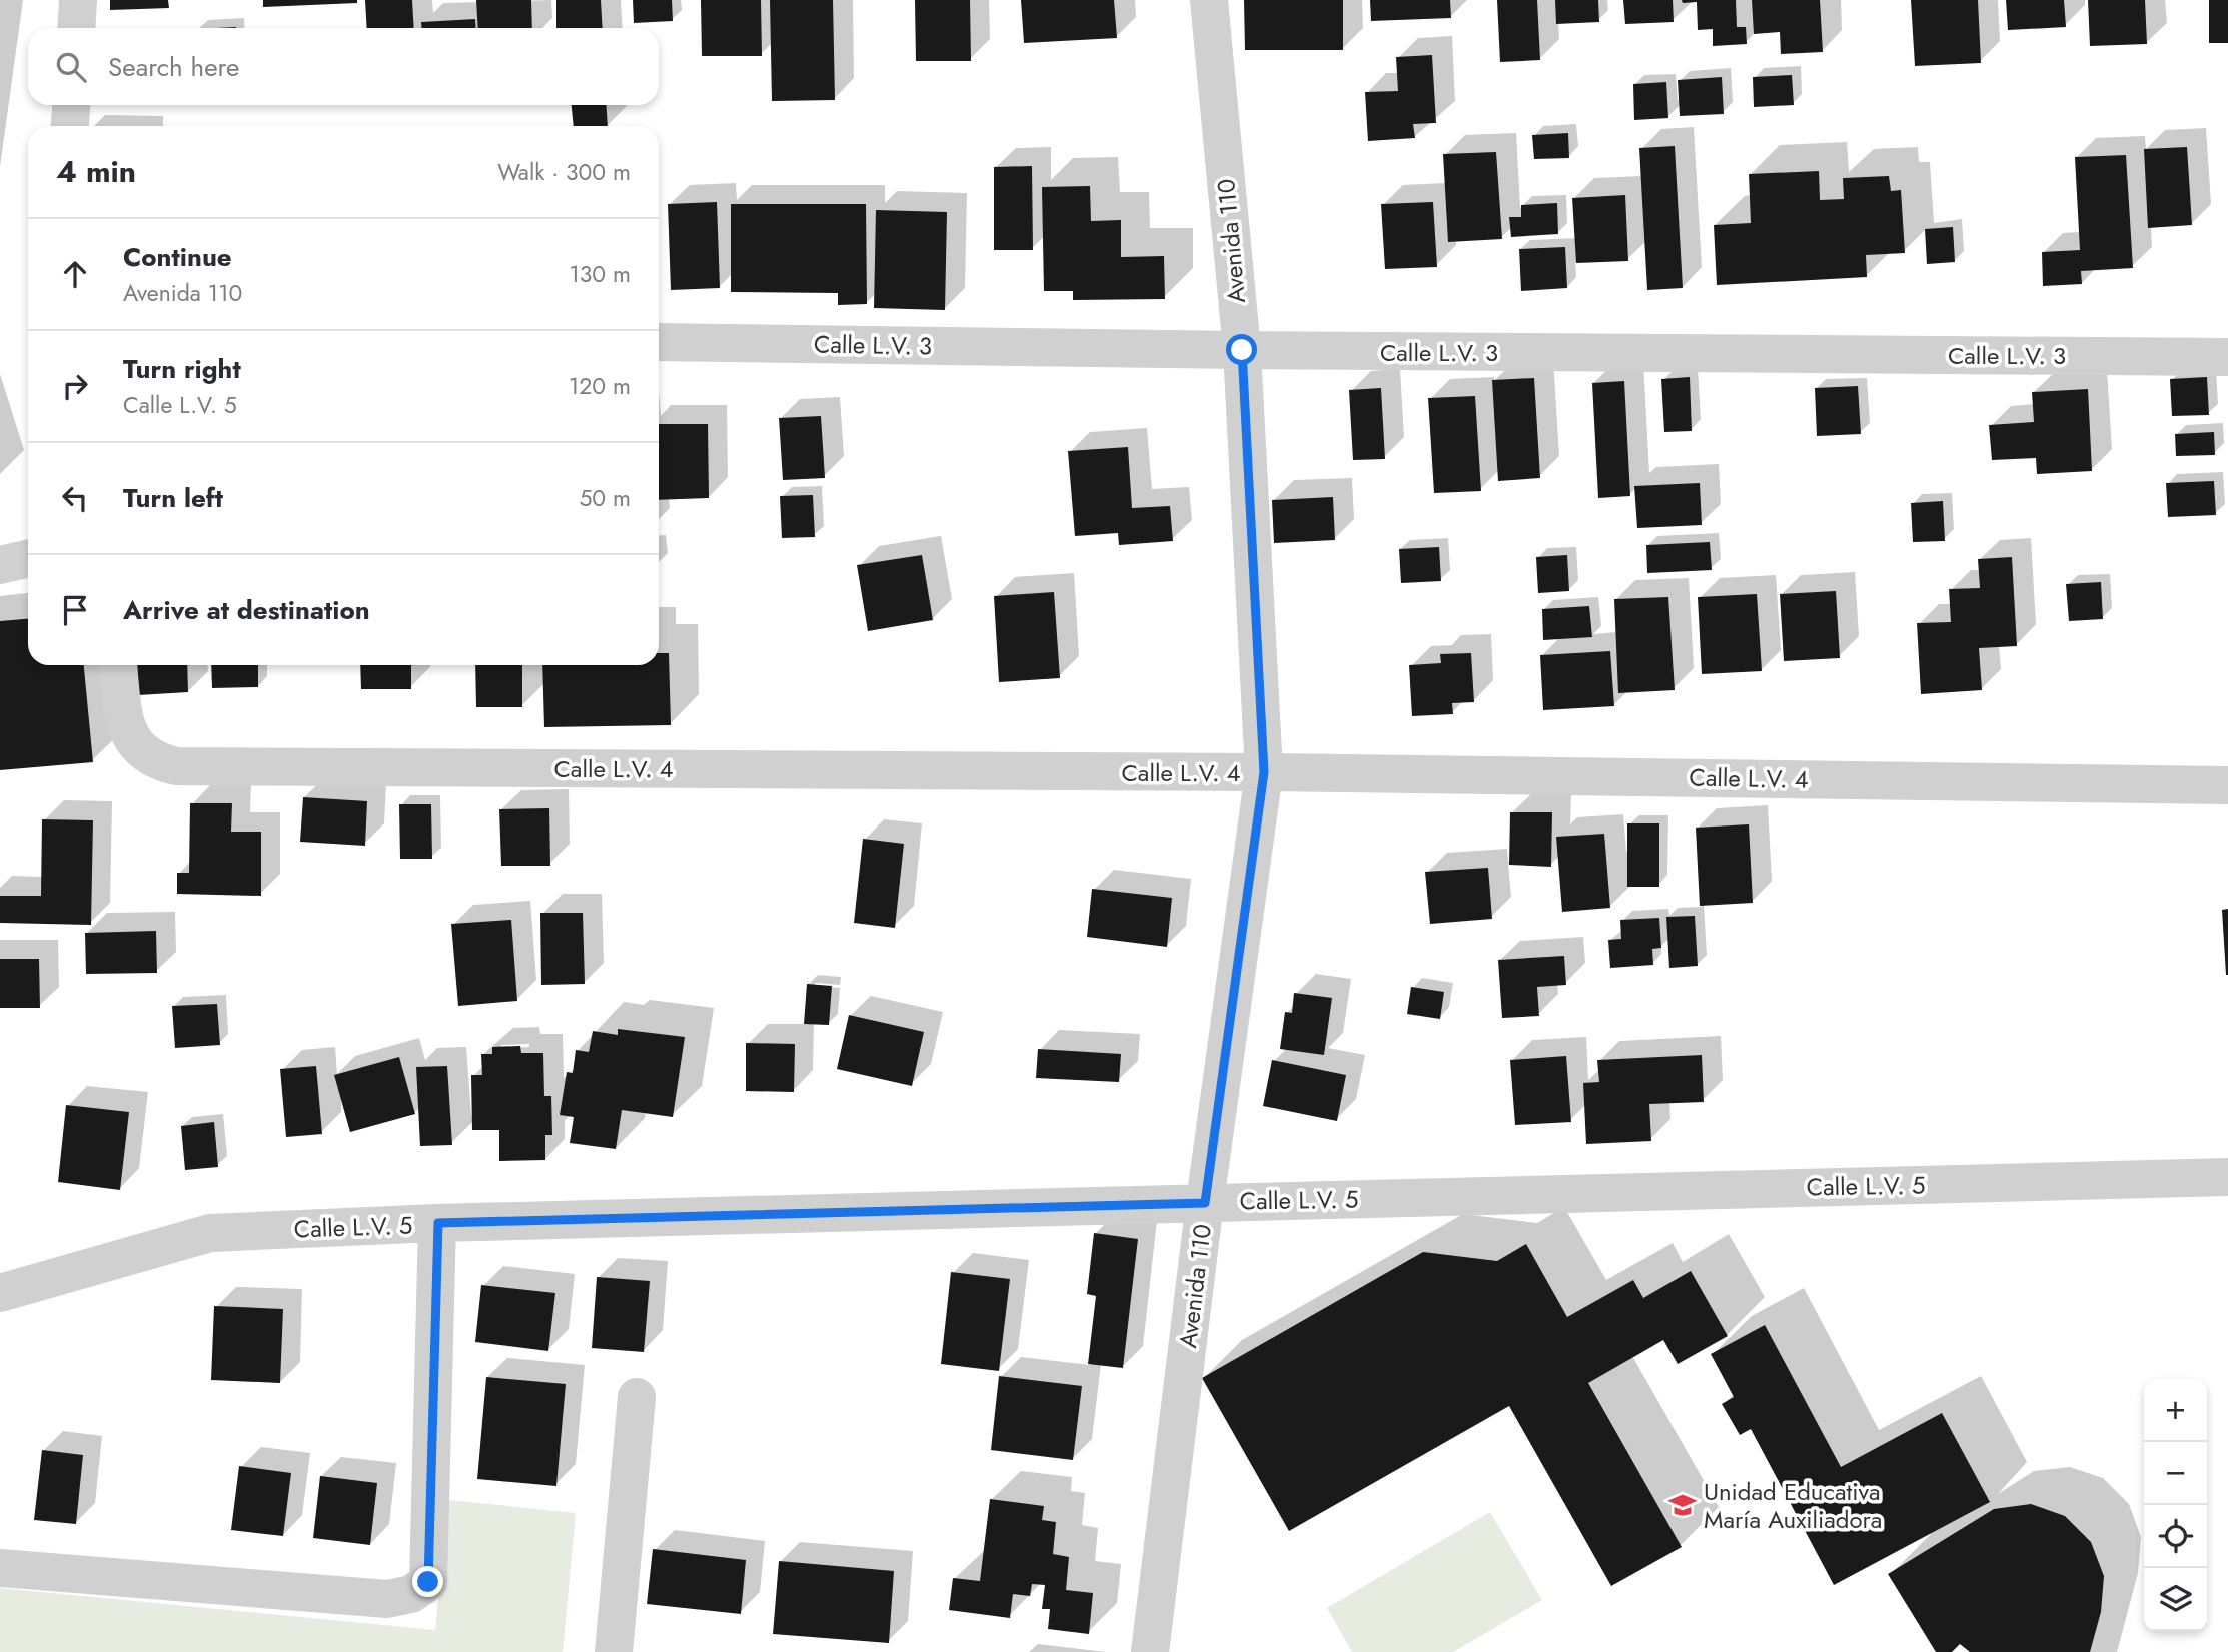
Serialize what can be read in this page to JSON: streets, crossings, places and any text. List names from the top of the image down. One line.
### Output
{"streets":{"street":["Avenida 110","Calle L.V. 3","Calle L.V. 4","Calle L.V. 5"]},"crossings":[["Avenida 110","Calle L.V. 3"],["Avenida 110","Calle L.V. 4"],["Avenida 110","Calle L.V. 5"]],"places":{"school or university":["Unidad Educativa María Auxiliadora"]},"page":{"search":"Search here","heading":["4 min","Walk · 300 m"],"list":[["Continue","Avenida 110","130 m"],["Turn right","Calle L.V. 5","120 m"],["Turn left","50 m"],"Arrive at destination"],"map_buttons":["+","−"]}}
